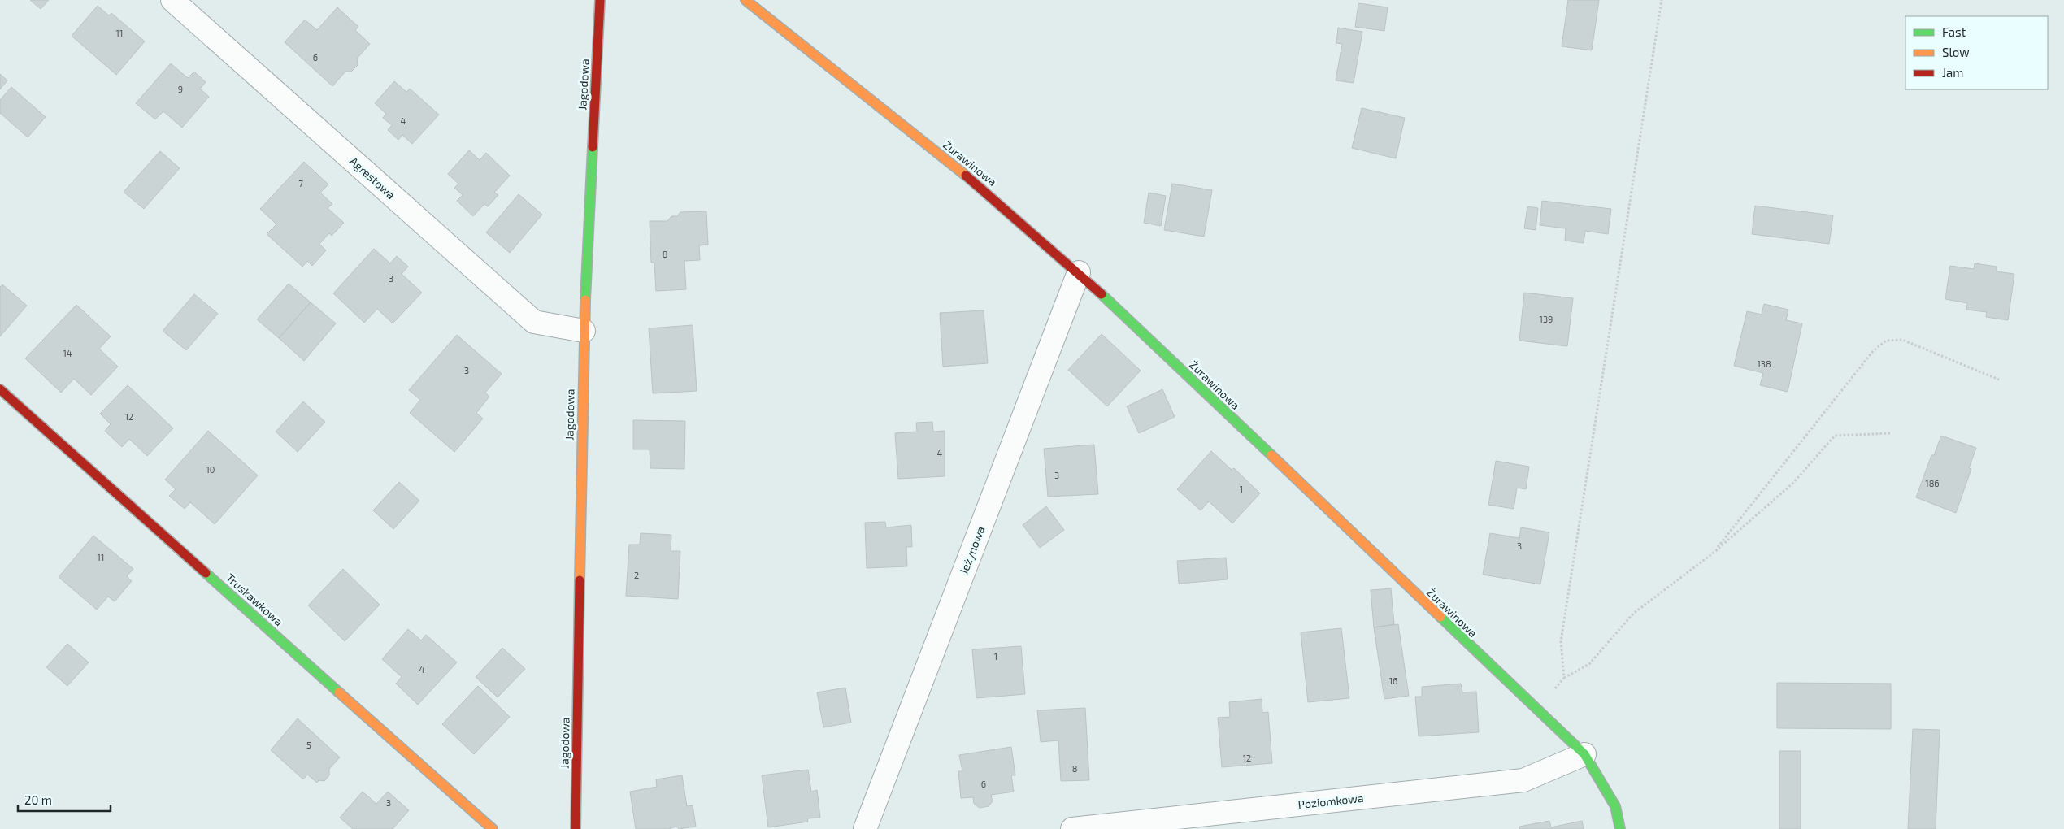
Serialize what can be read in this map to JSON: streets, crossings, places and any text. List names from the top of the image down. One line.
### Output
{"streets":{"street":["Jagodowa","Żurawinowa","Agrestowa","Jeżynowa","Truskawkowa","Poziomkowa"]},"crossings":[["Jagodowa","Agrestowa"],["Żurawinowa","Jeżynowa"],["Żurawinowa","Poziomkowa"]],"house_numbers":["11","6","9","4","7","8","3","139","14","138","3","12","4","10","3","186","1","3","11","2","1","4","16","5","12","8","6","3"],"legend":["Fast","Slow","Jam"],"scale_bar":"20 m"}
